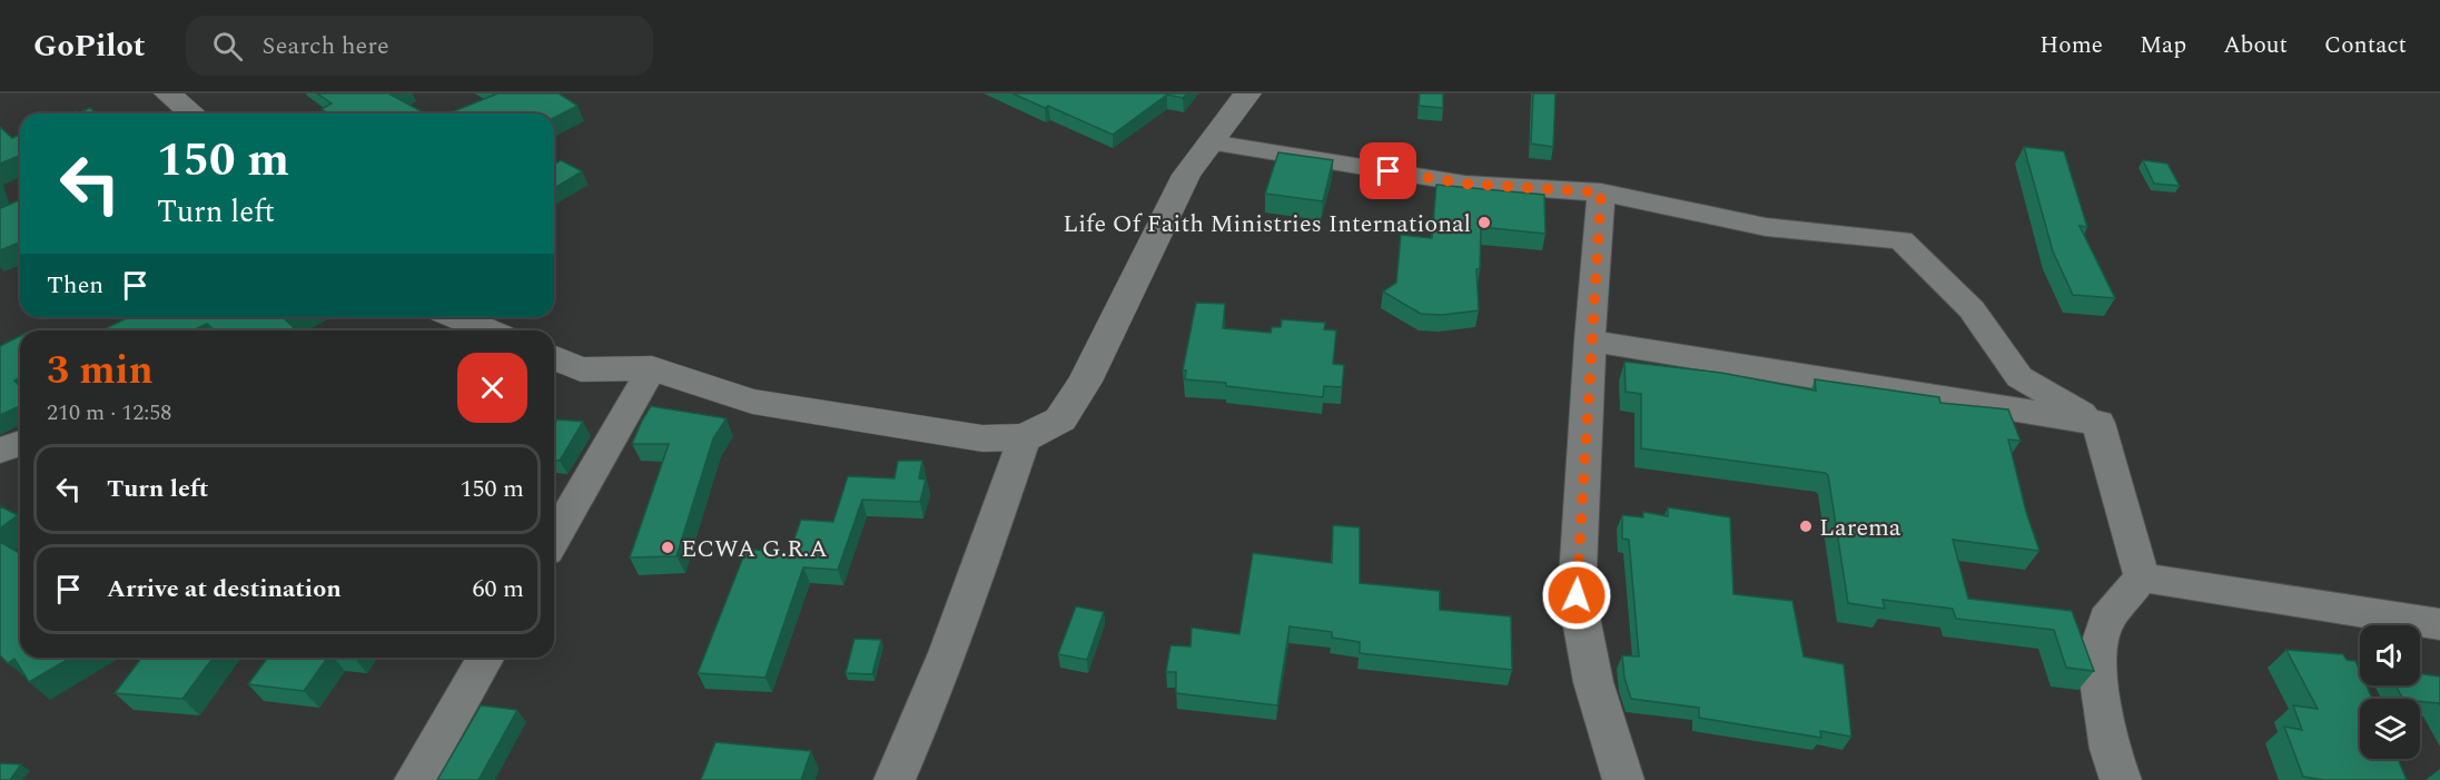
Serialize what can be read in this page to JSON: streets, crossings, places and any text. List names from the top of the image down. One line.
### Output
{"places":["Life Of Faith Ministries International","Larema","ECWA G.R.A"],"page":{"header":"GoPilot","search":"Search here","nav":["Home","Map","About","Contact"],"turn":["150 m","Turn left"],"then":"Then","heading":["3 min","210 m · 12:58"],"list":[{"name":"Turn left","value":"150 m"},{"name":"Arrive at destination","value":"60 m"}]}}
